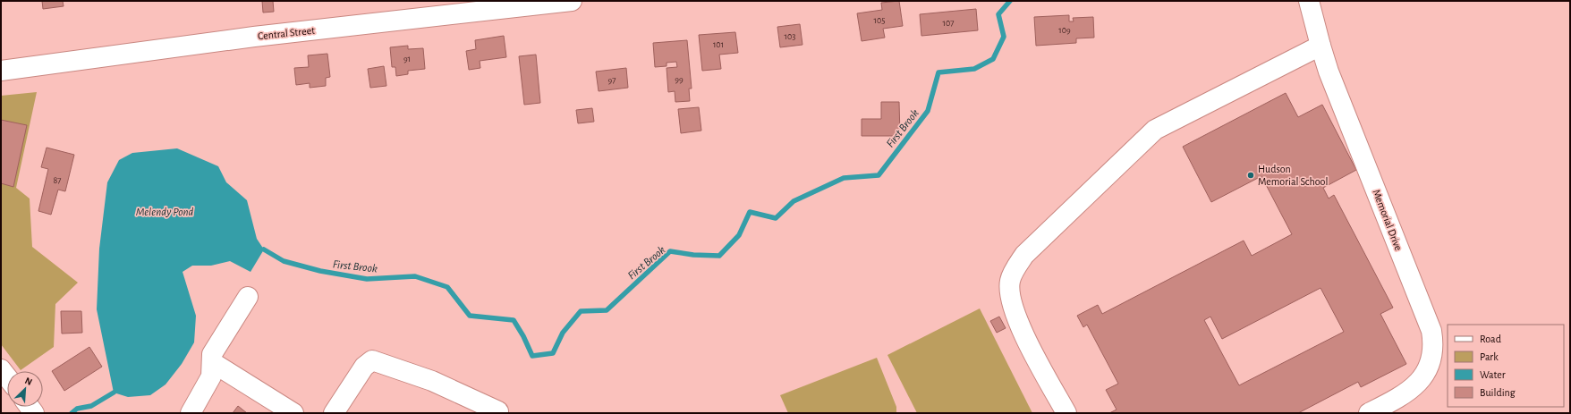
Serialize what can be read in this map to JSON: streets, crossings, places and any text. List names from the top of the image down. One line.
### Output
{"streets":{"street":["Central Street","Memorial Drive"]},"water":["First Brook","Melendy Pond"],"places":["Hudson Memorial School"],"house_numbers":["105","107","109","103","101","91","99","97","87"],"legend":["Road","Park","Water","Building"],"north":"top right"}
